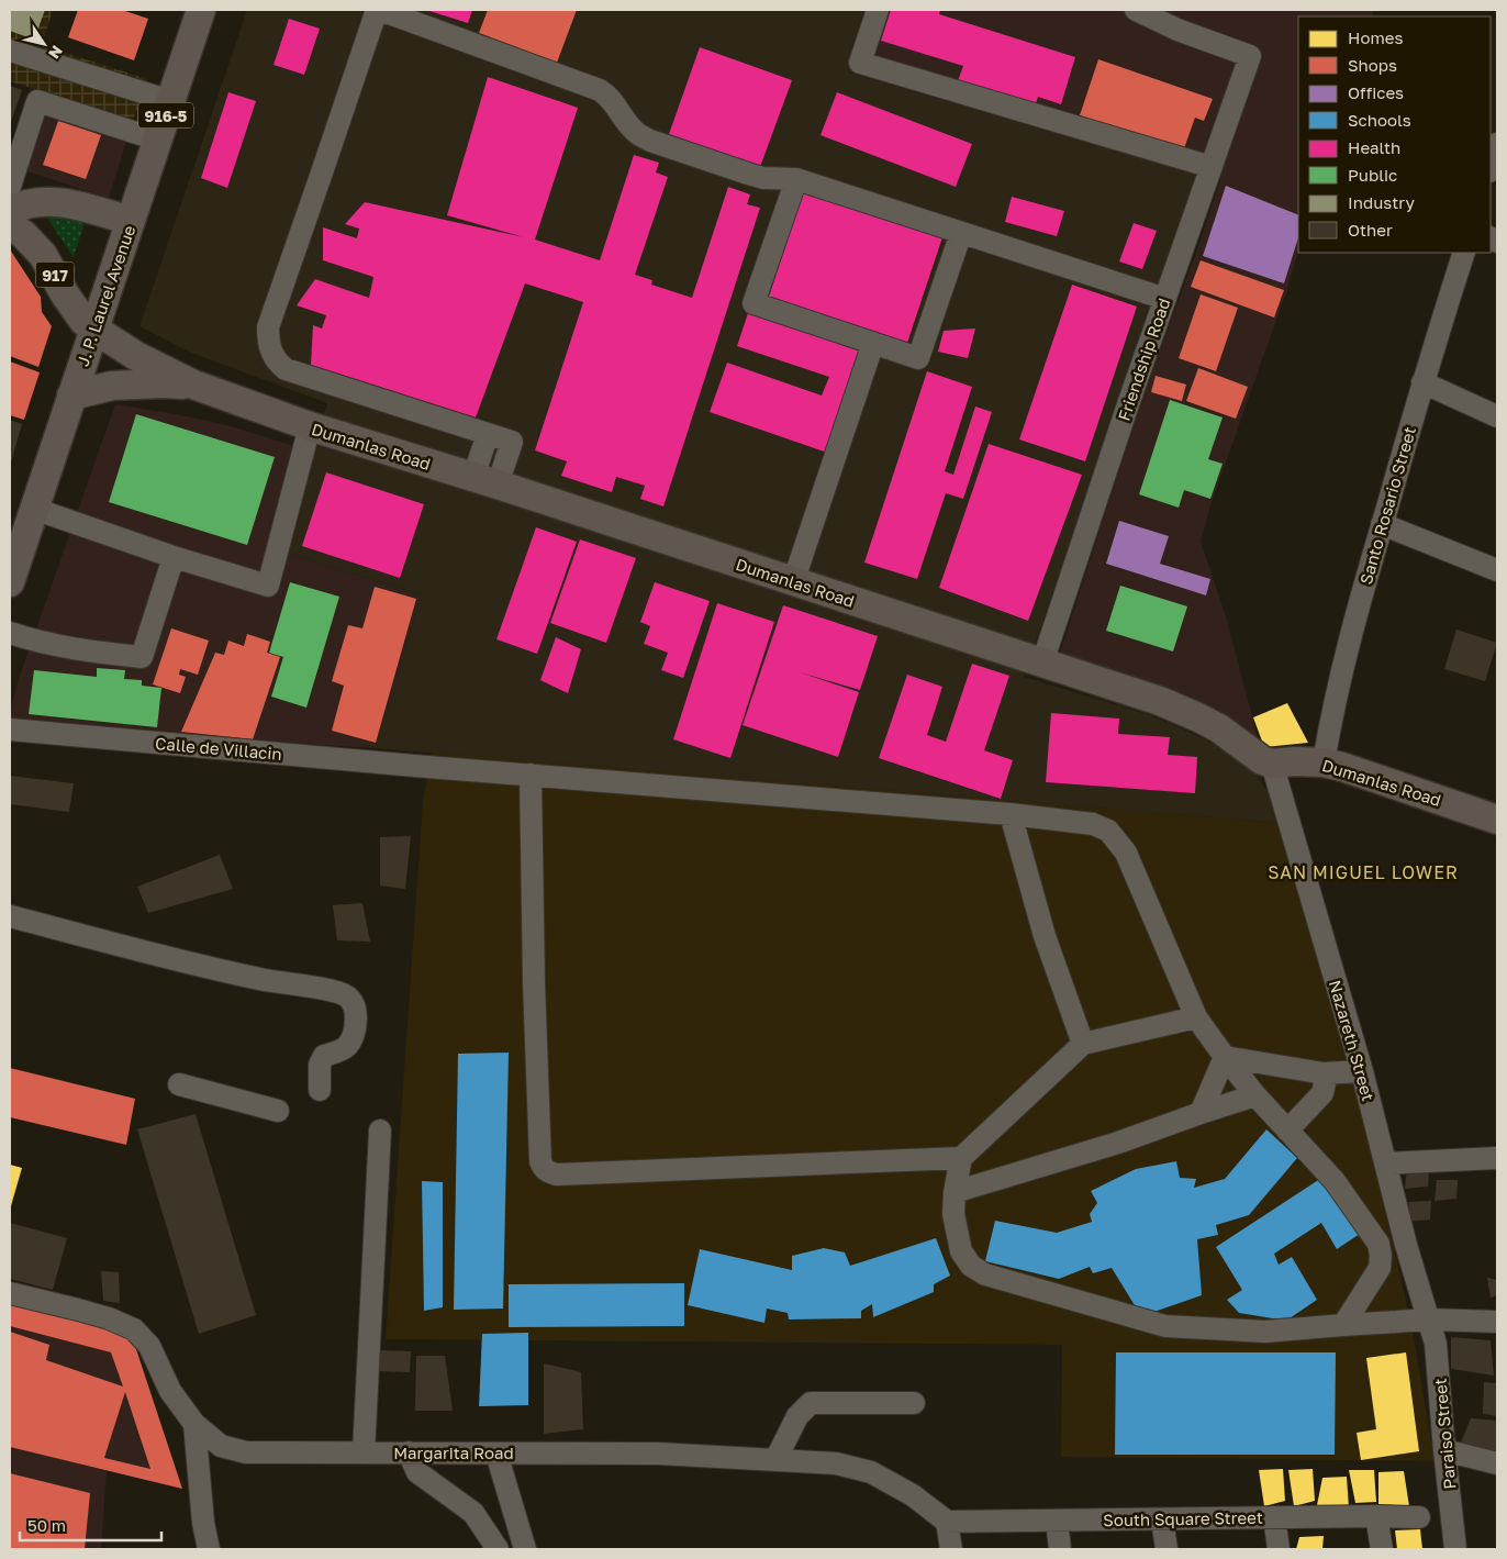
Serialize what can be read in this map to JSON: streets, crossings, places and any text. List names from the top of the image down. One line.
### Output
{"streets":{"main road":["916-5","917","J. P. Laurel Avenue","Dumanlas Road"],"street":["Friendship Road","Santo Rosario Street","Calle de Villacin","Nazareth Street","Paraiso Street","Margarita Road","South Square Street"]},"crossings":[["917","J. P. Laurel Avenue"],["917","Dumanlas Road"],["J. P. Laurel Avenue","Dumanlas Road"],["Friendship Road","Dumanlas Road"],["Dumanlas Road","Santo Rosario Street"],["Dumanlas Road","Nazareth Street"],["Nazareth Street","Paraiso Street"],["Margarita Road","South Square Street"]],"districts":["SAN MIGUEL LOWER"],"legend":["Homes","Shops","Offices","Schools","Health","Public","Industry","Other"],"scale_bar":"50 m","north":"bottom right"}
